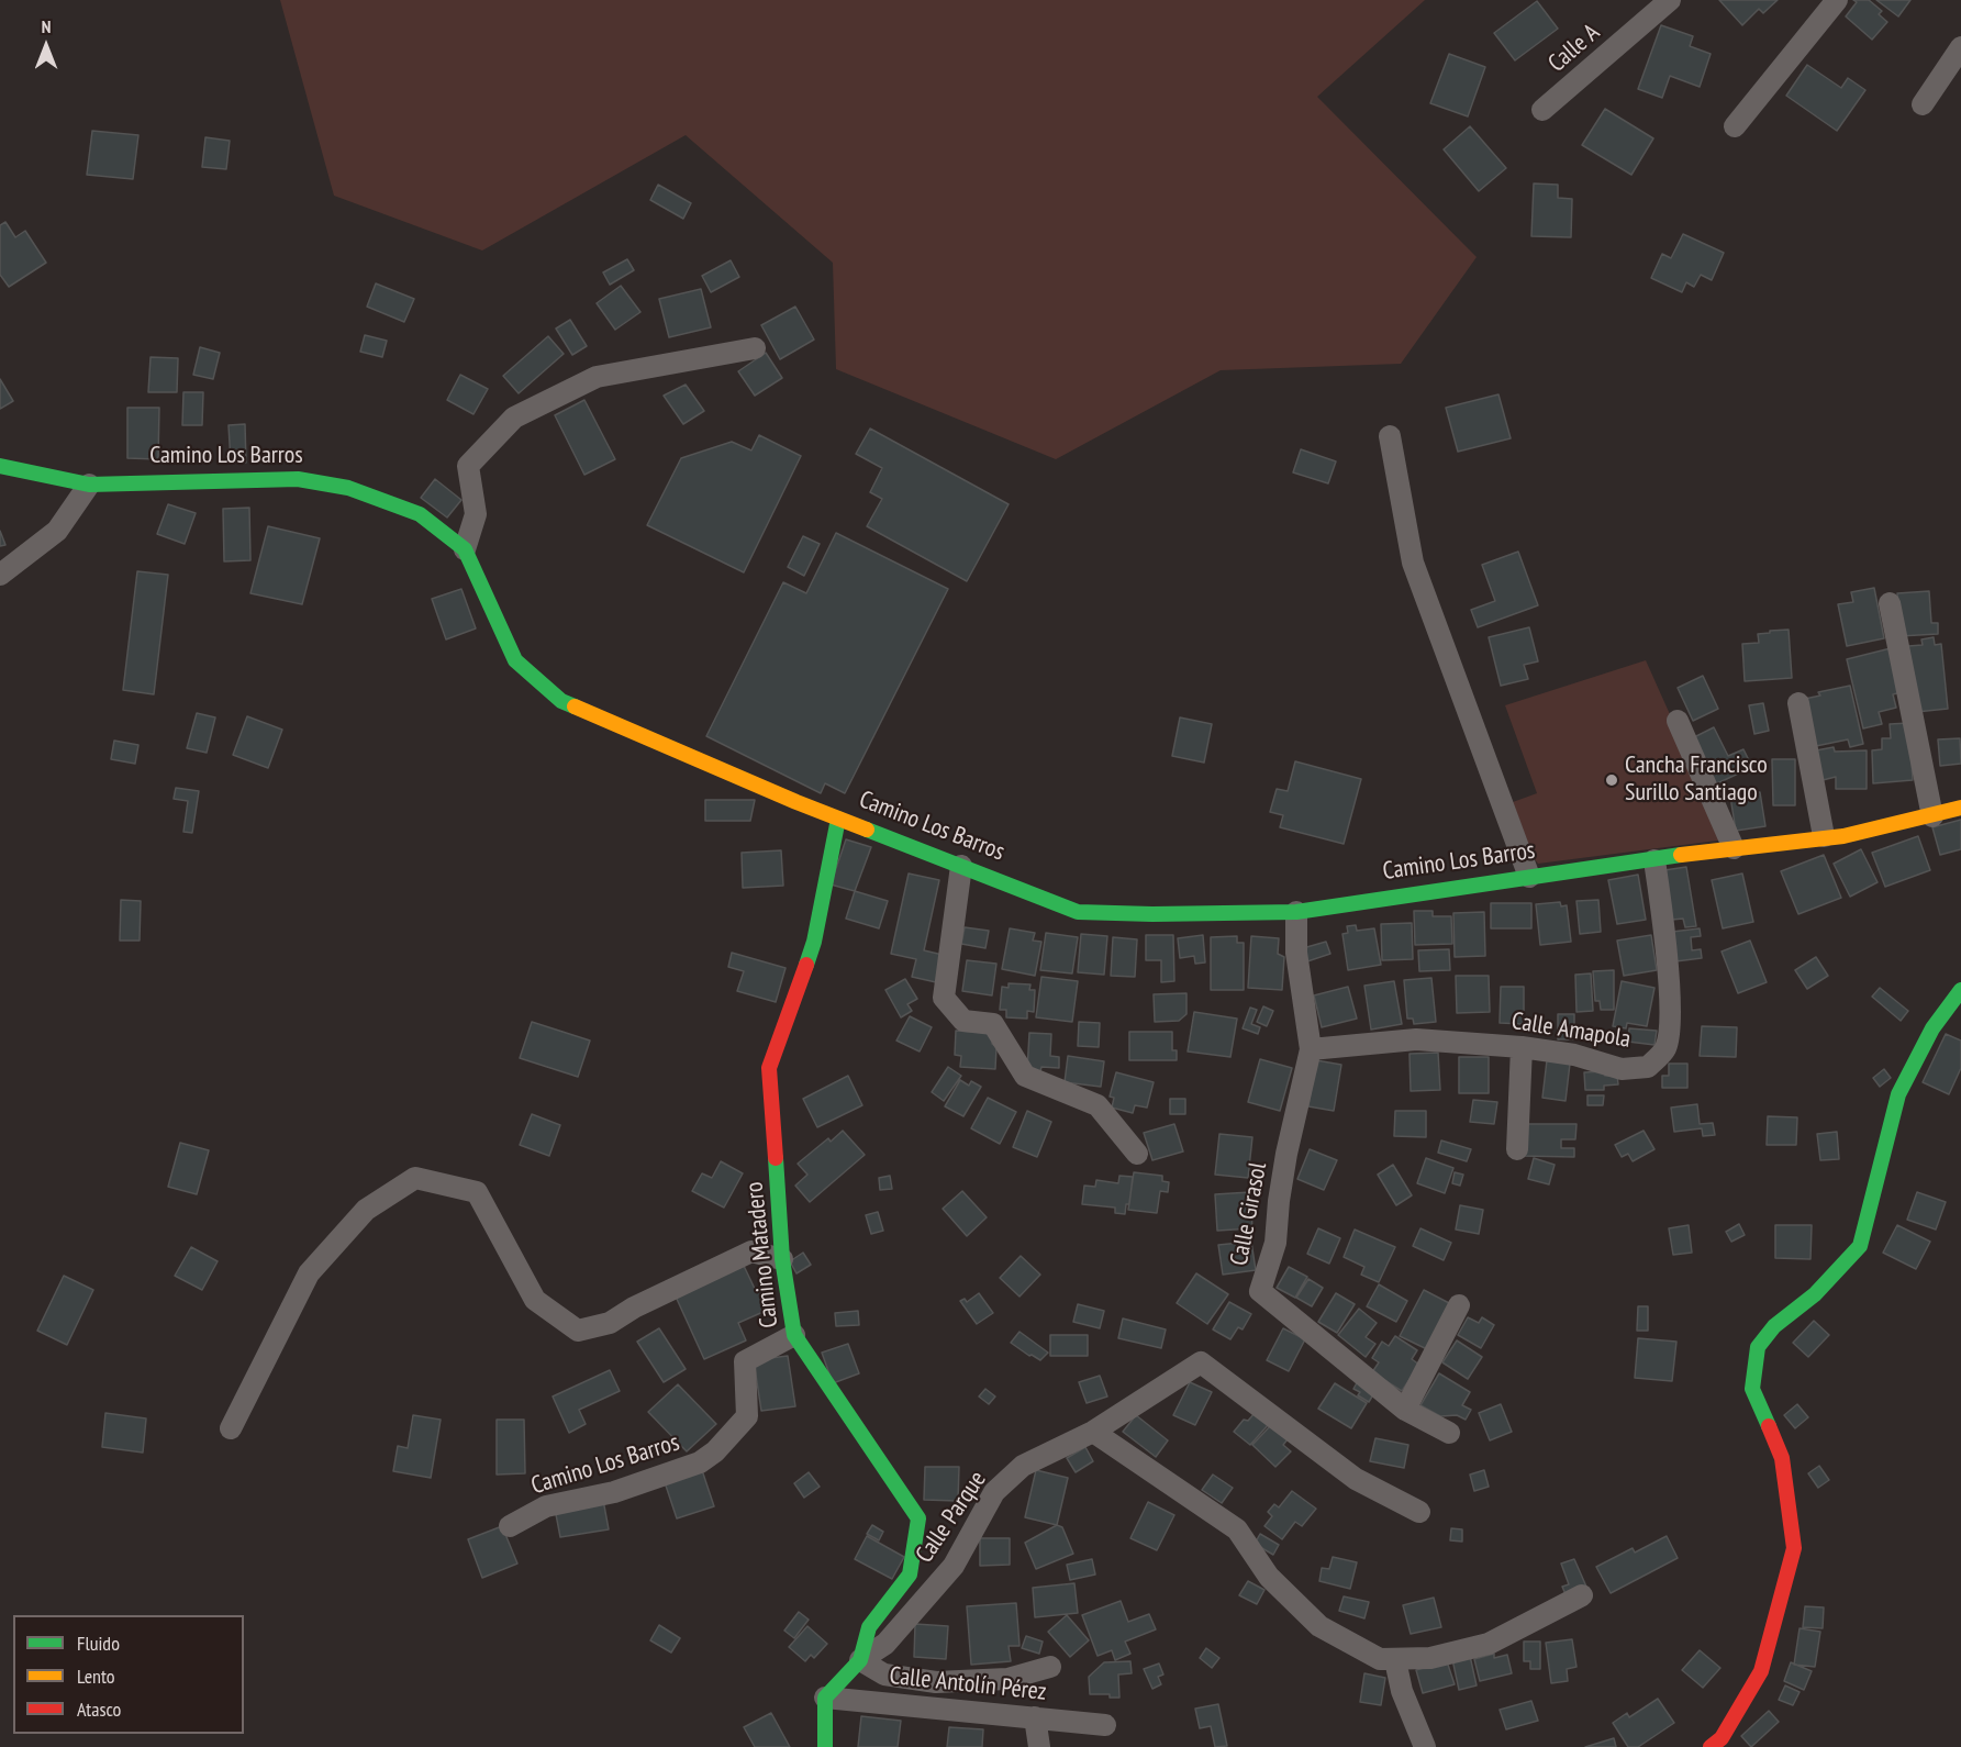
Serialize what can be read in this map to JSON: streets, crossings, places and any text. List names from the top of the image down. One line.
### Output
{"streets":{"street":["Calle A","Camino Los Barros","Calle Amapola","Calle Girasol","Camino Matadero","Calle Parque","Calle Antolín Pérez"]},"crossings":[["Camino Los Barros","Calle Amapola"],["Camino Los Barros","Calle Girasol"],["Camino Los Barros","Camino Matadero"],["Calle Amapola","Calle Girasol"],["Camino Matadero","Calle Parque"],["Camino Matadero","Calle Antolín Pérez"]],"places":["Cancha Francisco Surillo Santiago"],"legend":["Fluido","Lento","Atasco"],"north":"top"}
